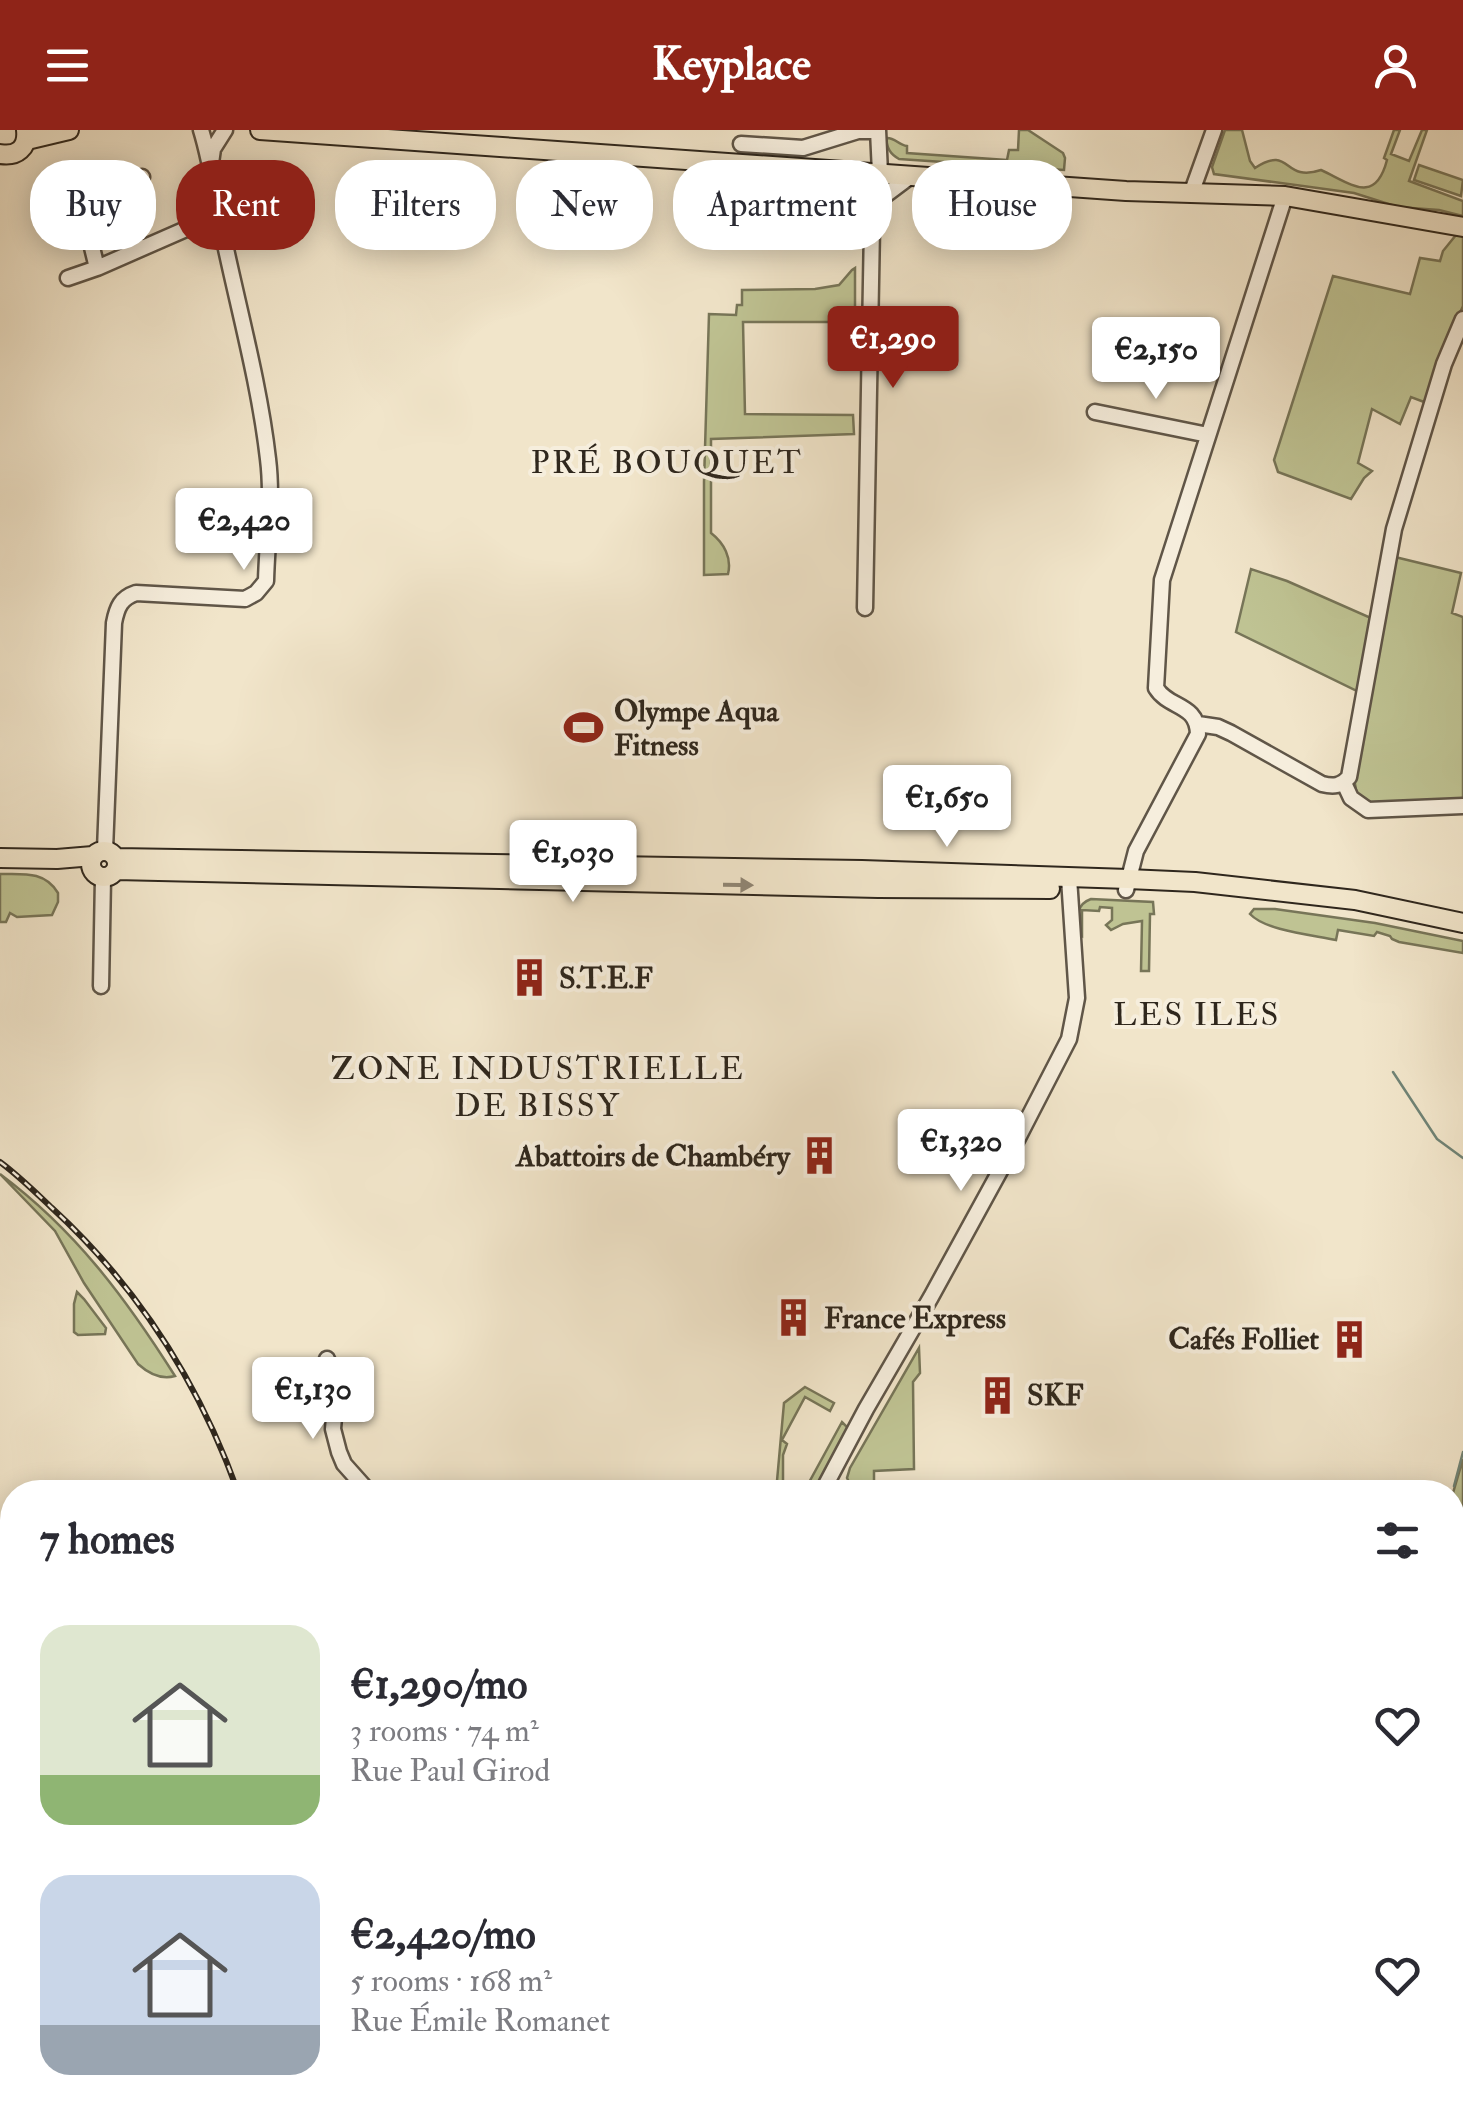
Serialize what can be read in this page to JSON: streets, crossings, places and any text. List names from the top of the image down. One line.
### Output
{"districts":["PRÉ BOUQUET","LES ILES","ZONE INDUSTRIELLE DE BISSY"],"places":{"sports":["Olympe Aqua Fitness"],"building":["S.T.E.F","Abattoirs de Chambéry","France Express","Cafés Folliet","SKF"]},"page":{"header":"Keyplace","chip":["Buy","Rent","Filters","New","Apartment","House"],"price":["€1,290","€2,150","€2,420","€1,650","€1,030","€1,320","€1,130"],"heading":"7 homes","list":[{"name":"€1,290/mo","note":"3 rooms · 74 m² · Rue Paul Girod"},{"name":"€2,420/mo","note":"5 rooms · 168 m² · Rue Émile Romanet"}]}}
